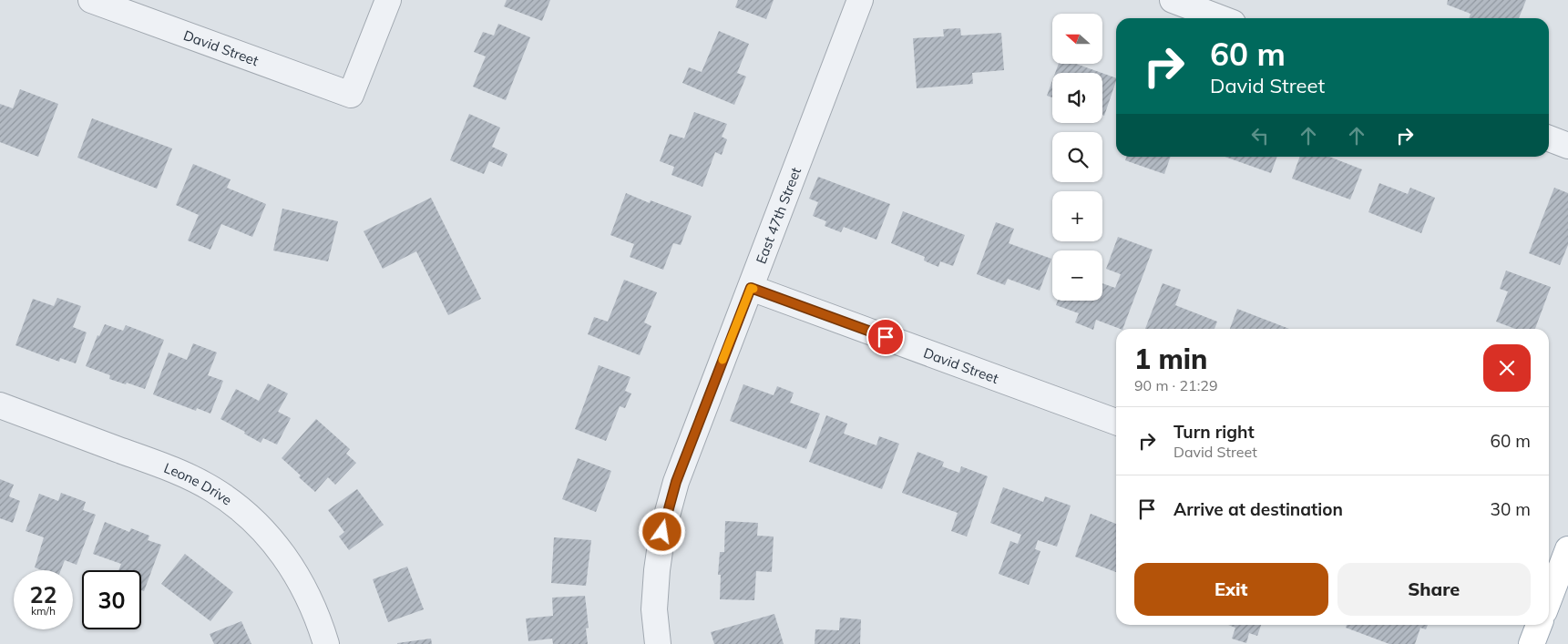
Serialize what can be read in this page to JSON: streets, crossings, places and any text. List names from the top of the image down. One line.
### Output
{"streets":{"street":["David Street","East 47th Street","Leone Drive"]},"crossings":[["David Street","East 47th Street"]],"north":"left","page":{"map_buttons":["+","−"],"turn":["60 m","David Street"],"heading":["1 min","90 m · 21:29"],"list":[{"name":"Turn right","note":"David Street","value":"60 m"},{"name":"Arrive at destination","value":"30 m"}],"buttons":["Exit","Share"],"speed":"22 km/h","limit":"30"}}
